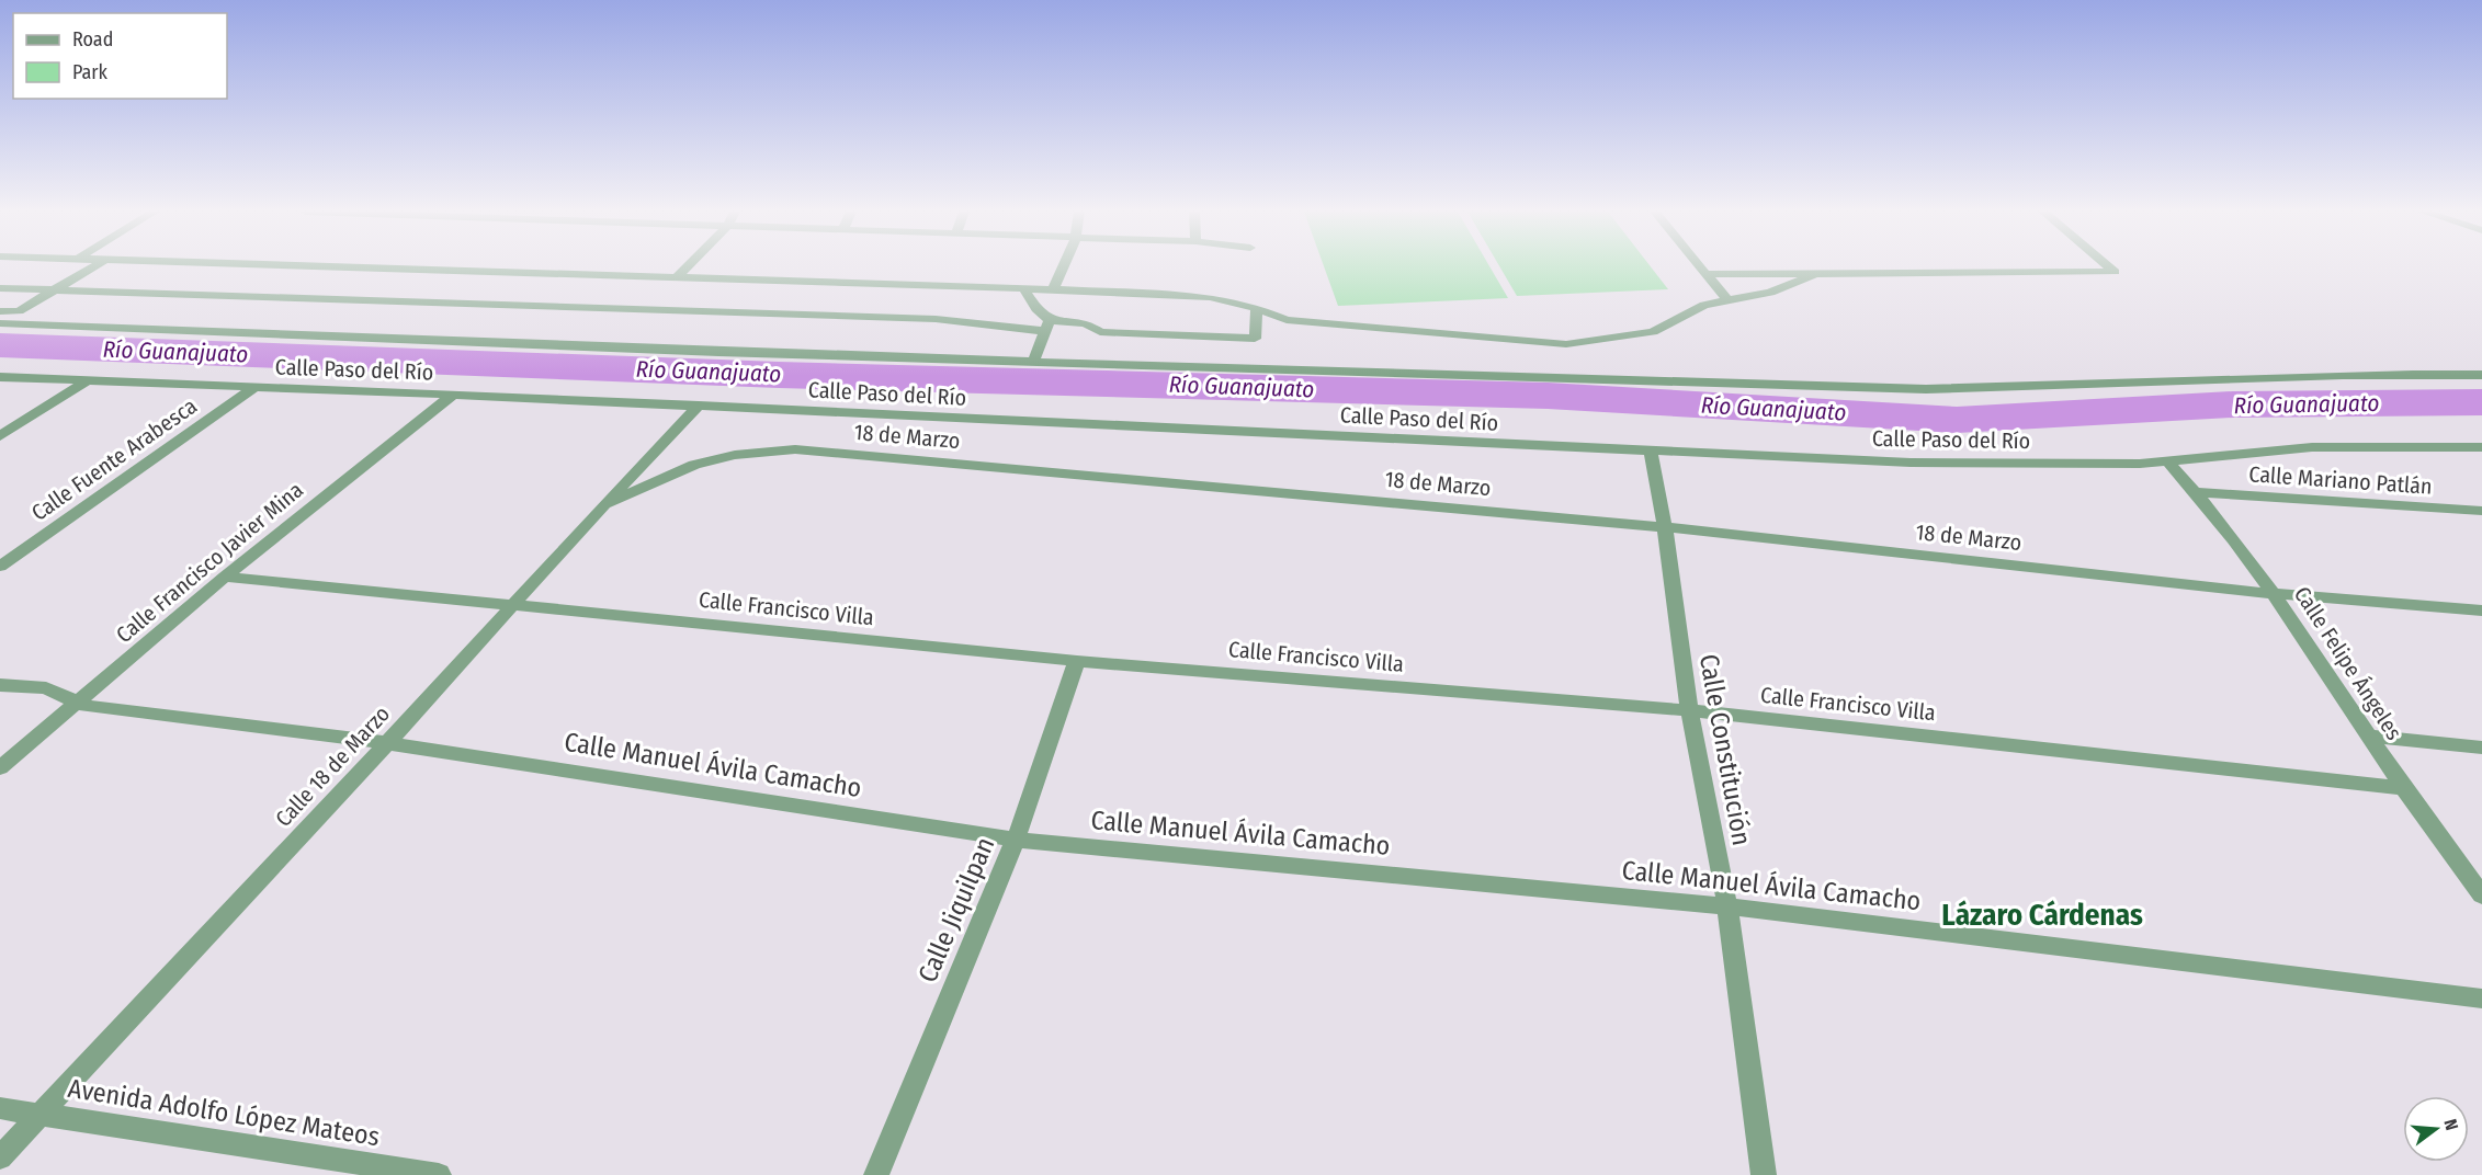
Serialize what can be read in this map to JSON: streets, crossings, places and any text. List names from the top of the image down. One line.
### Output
{"streets":{"street":["Calle Paso del Río","18 de Marzo","Calle Fuente Arabesca","Calle Mariano Patlán","Calle Francisco Javier Mina","Calle Francisco Villa","Calle Felipe Ángeles","Calle Constitución","Calle Manuel Ávila Camacho","Calle 18 de Marzo","Calle Jiquilpan","Avenida Adolfo López Mateos"]},"crossings":[["Calle Paso del Río","Calle Fuente Arabesca"],["Calle Paso del Río","Calle Francisco Javier Mina"],["Calle Paso del Río","Calle Felipe Ángeles"],["Calle Paso del Río","Calle Constitución"],["Calle Paso del Río","Calle 18 de Marzo"],["18 de Marzo","Calle Felipe Ángeles"],["18 de Marzo","Calle Constitución"],["18 de Marzo","Calle 18 de Marzo"],["Calle Mariano Patlán","Calle Felipe Ángeles"],["Calle Francisco Javier Mina","Calle Francisco Villa"],["Calle Francisco Javier Mina","Calle Manuel Ávila Camacho"],["Calle Francisco Villa","Calle Felipe Ángeles"],["Calle Francisco Villa","Calle Constitución"],["Calle Francisco Villa","Calle 18 de Marzo"],["Calle Francisco Villa","Calle Jiquilpan"],["Calle Constitución","Calle Manuel Ávila Camacho"],["Calle Manuel Ávila Camacho","Calle 18 de Marzo"],["Calle Manuel Ávila Camacho","Calle Jiquilpan"],["Calle 18 de Marzo","Avenida Adolfo López Mateos"]],"districts":["Lázaro Cárdenas"],"water":["Río Guanajuato"],"legend":["Road","Park"],"north":"right"}
